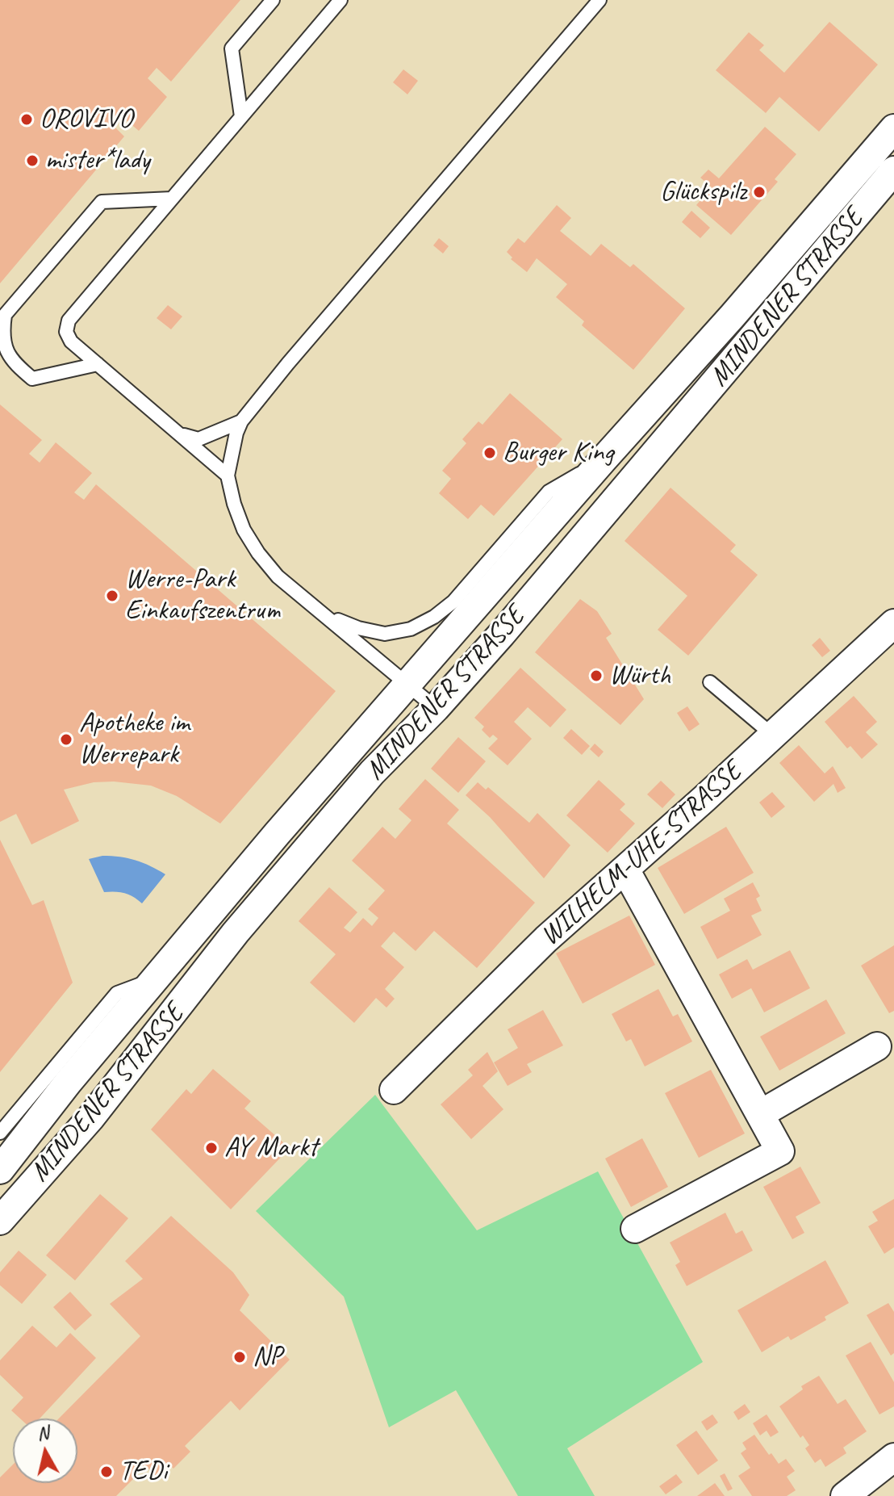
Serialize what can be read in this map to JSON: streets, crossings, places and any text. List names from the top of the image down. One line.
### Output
{"streets":{"street":["MINDENER STRASSE","WILHELM-UHE-STRASSE"]},"places":["OROVIVO","mister*lady","Glückspilz","Burger King","Werre-Park Einkaufszentrum","Würth","Apotheke im Werrepark","AY Markt","NP","TEDi"],"north":"top"}
